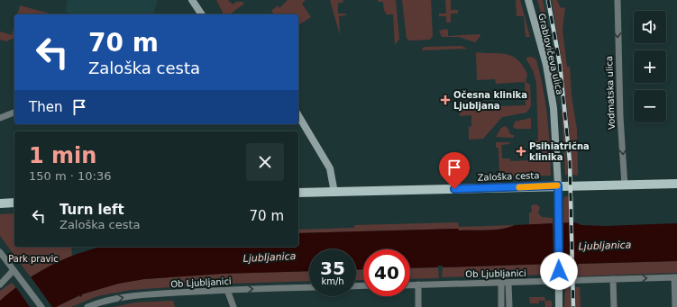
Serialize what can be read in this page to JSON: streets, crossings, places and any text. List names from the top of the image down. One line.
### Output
{"streets":{"main road":["Zaloška cesta"],"street":["Grablovičeva ulica","Vodmatska ulica","Ob Ljubljanici"]},"crossings":[["Grablovičeva ulica","Zaloška cesta"],["Grablovičeva ulica","Ob Ljubljanici"],["Vodmatska ulica","Zaloška cesta"]],"one_way":["Vodmatska ulica","Ob Ljubljanici"],"water":["Ljubljanica"],"parks":["Park pravic"],"places":{"health":["Očesna klinika Ljubljana","Psihiatrična klinika"]},"page":{"map_buttons":["+","−"],"turn":["70 m","Zaloška cesta"],"then":"Then","heading":["1 min","150 m · 10:36"],"list":[{"name":"Turn left","note":"Zaloška cesta","value":"70 m"}],"speed":"35 km/h","limit":"40"}}
